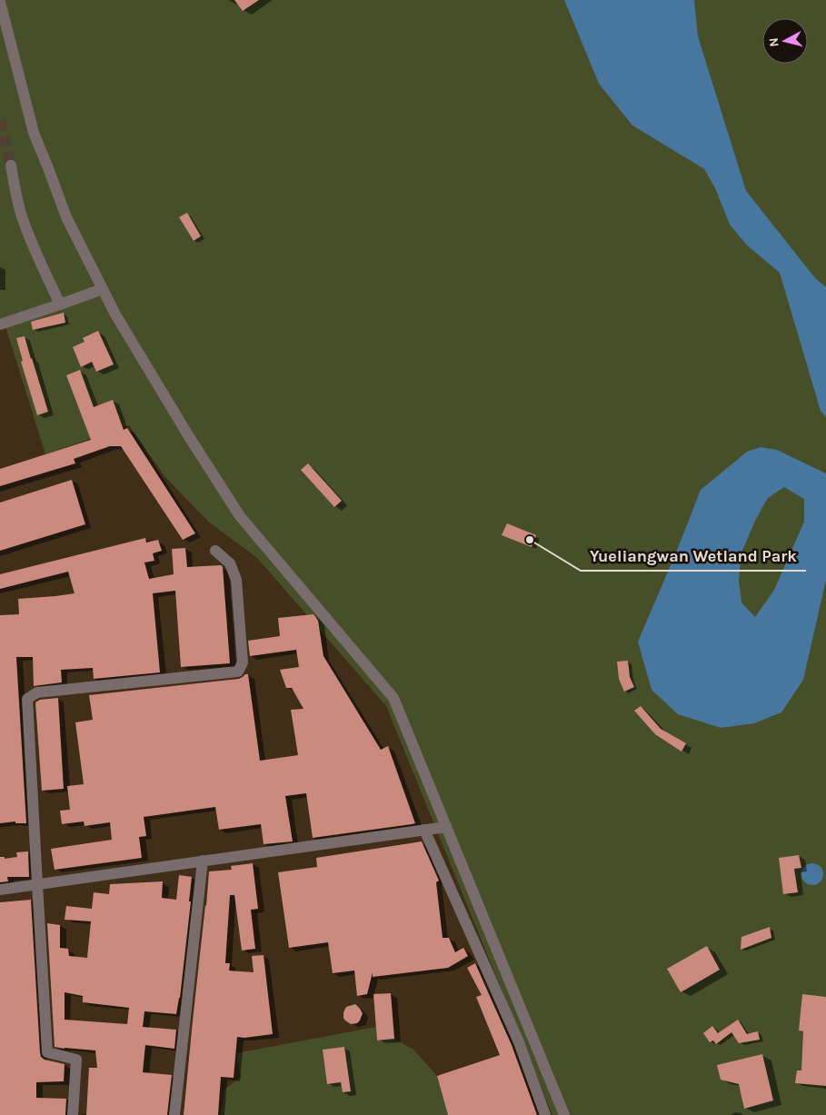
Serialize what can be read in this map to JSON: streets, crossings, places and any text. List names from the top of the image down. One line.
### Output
{"places":["Yueliangwan Wetland Park"],"north":"left"}
